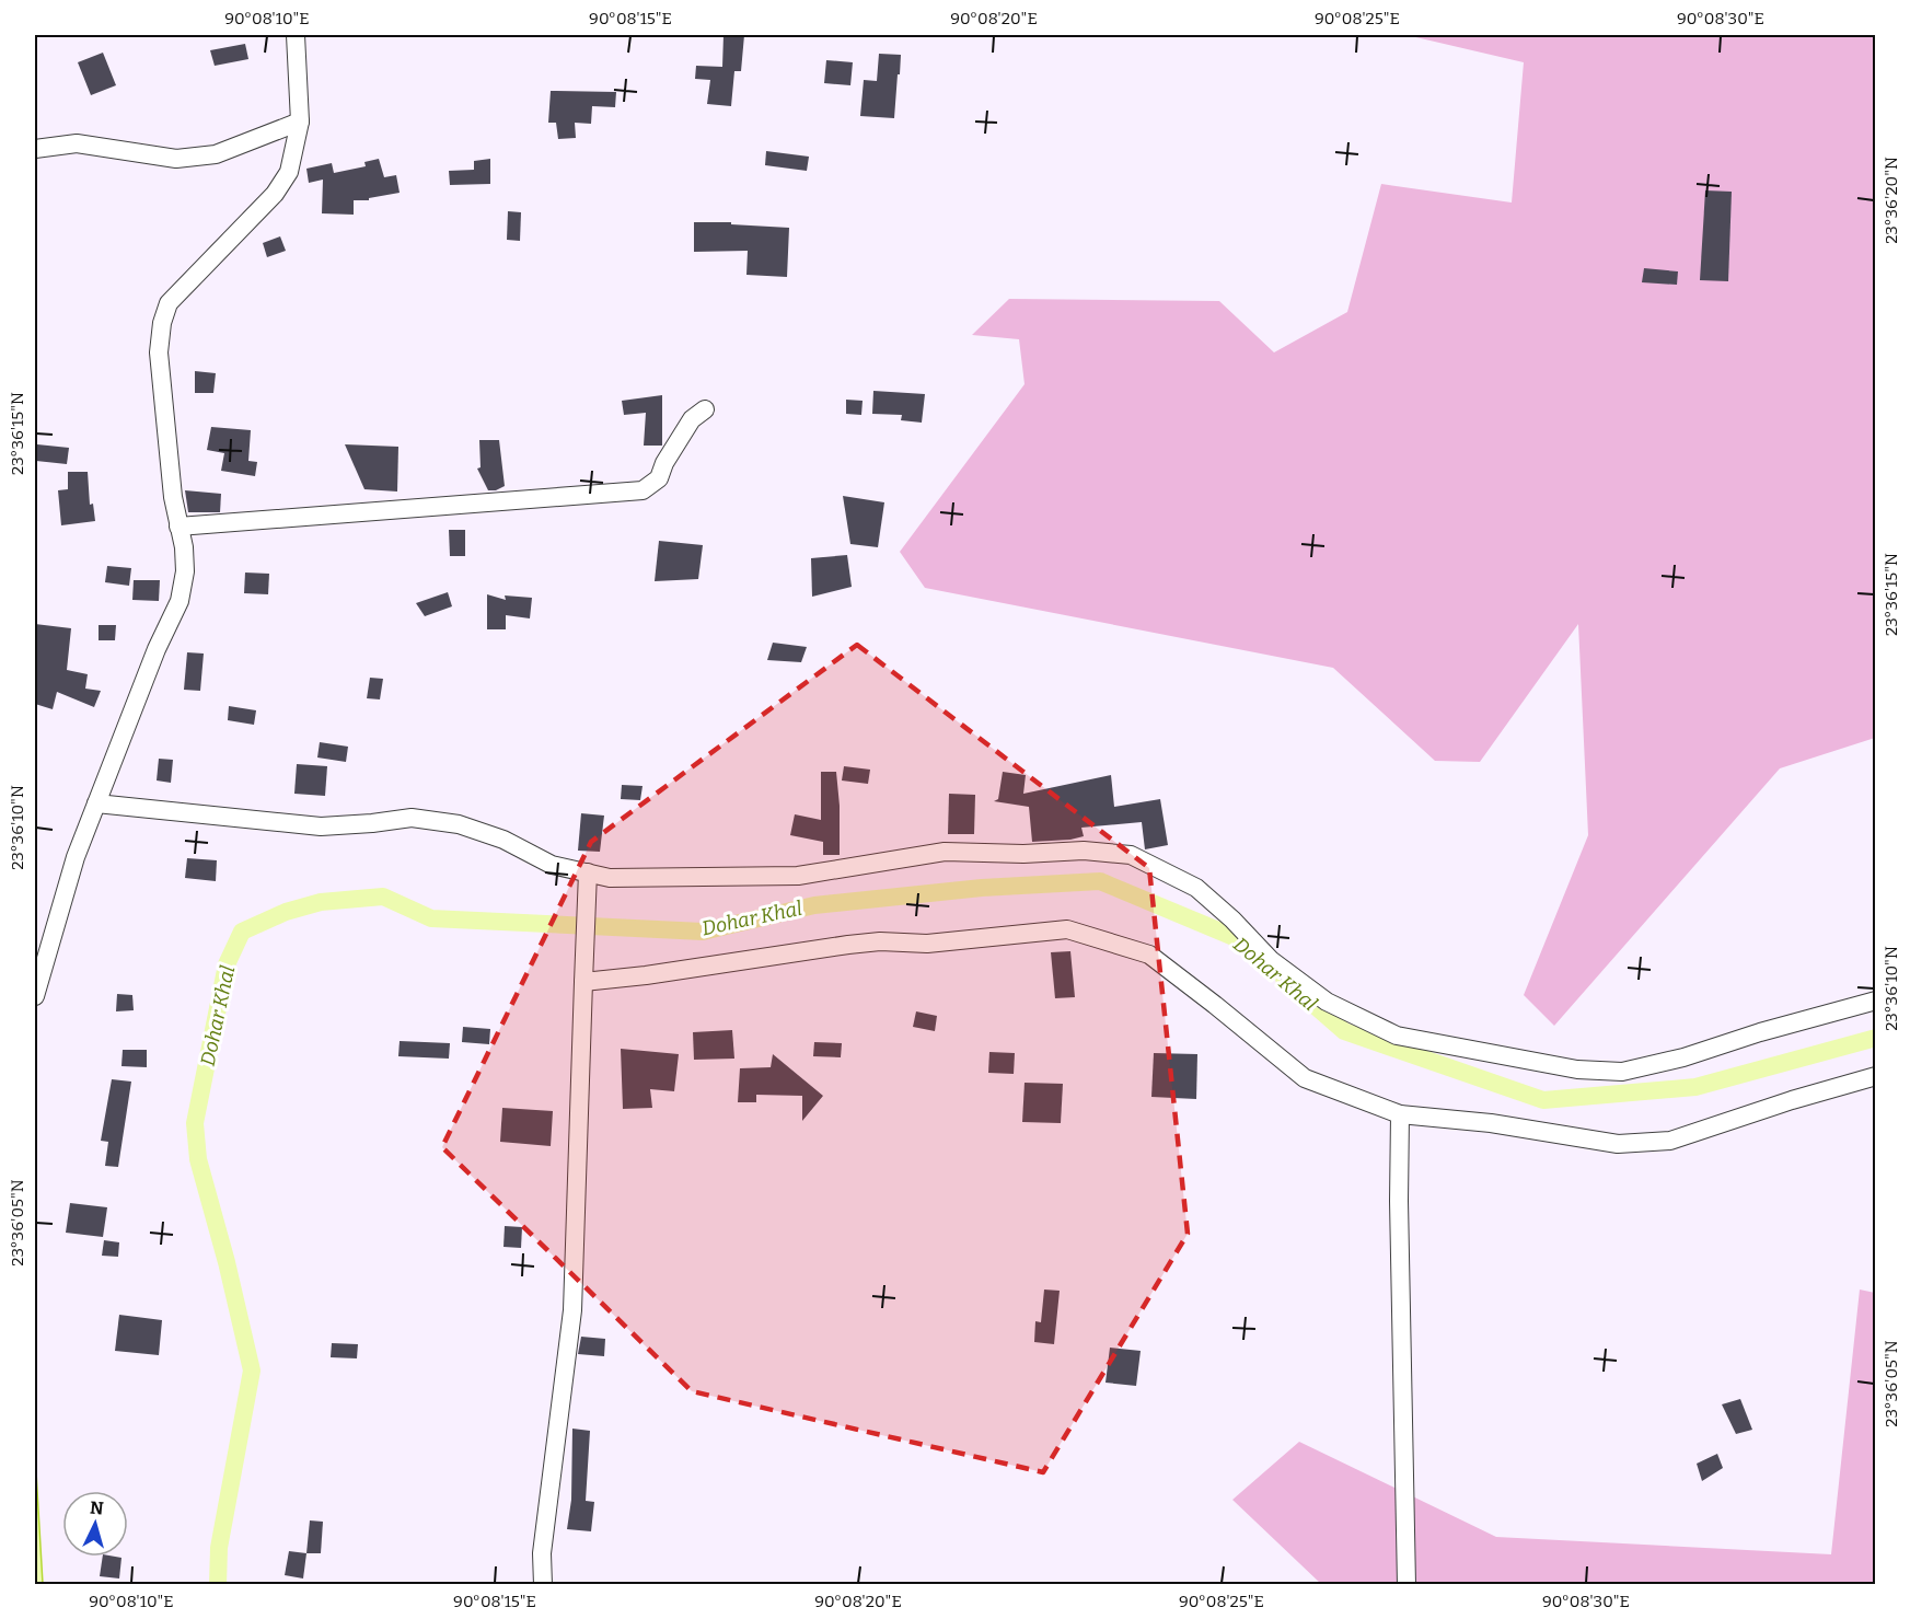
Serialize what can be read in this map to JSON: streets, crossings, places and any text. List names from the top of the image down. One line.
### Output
{"water":["Dohar Khal"],"north":"top","coordinates":["90°08'10\"E","90°08'15\"E","90°08'20\"E","90°08'25\"E","90°08'30\"E","23°36'20\"N","23°36'15\"N","23°36'10\"N","23°36'05\"N"]}
